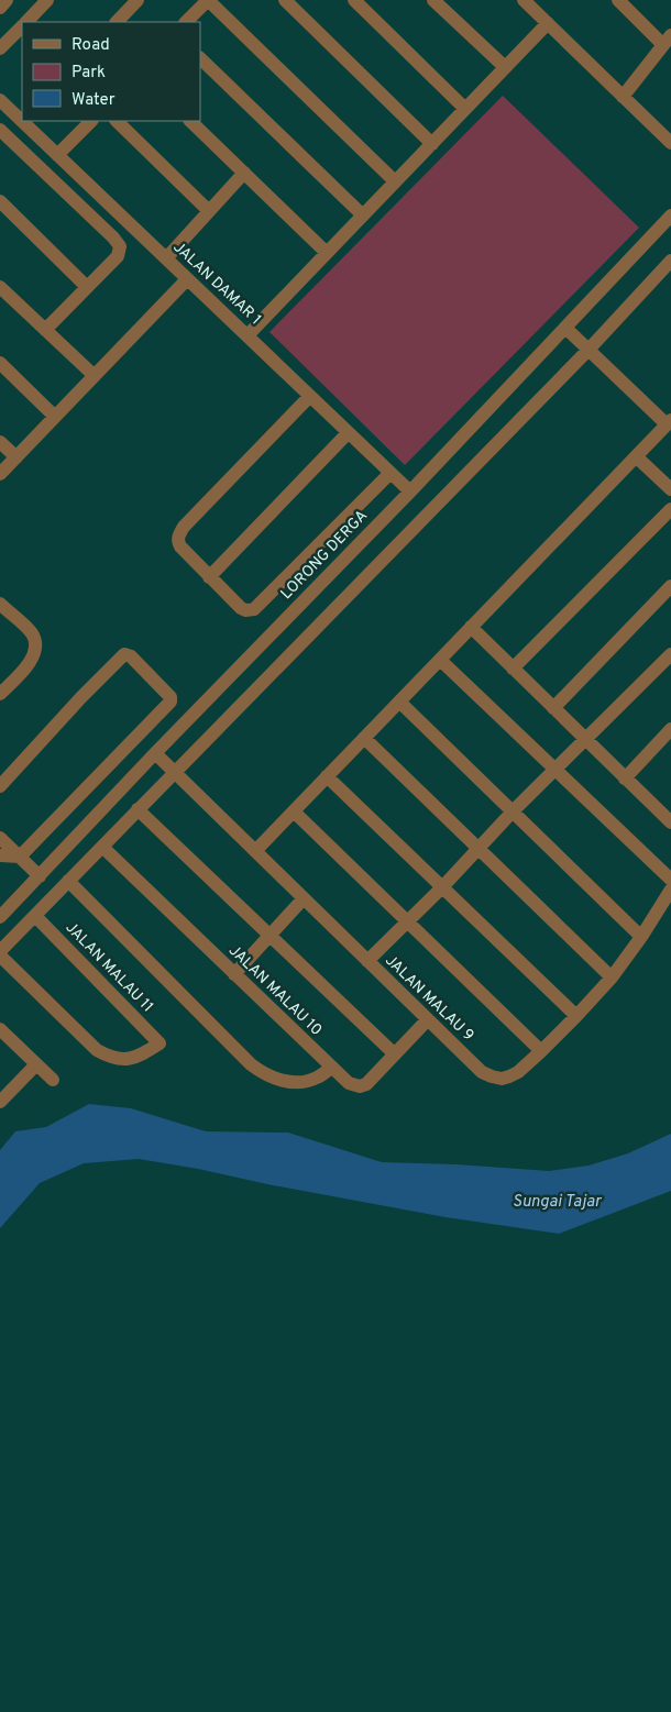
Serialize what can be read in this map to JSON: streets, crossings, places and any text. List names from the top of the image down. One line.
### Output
{"streets":{"street":["JALAN DAMAR 1","LORONG DERGA","JALAN MALAU 11","JALAN MALAU 10","JALAN MALAU 9"]},"crossings":[["JALAN DAMAR 1","LORONG DERGA"],["LORONG DERGA","JALAN MALAU 9"],["JALAN MALAU 10","JALAN MALAU 9"]],"water":["Sungai Tajar"],"legend":["Road","Park","Water"]}
